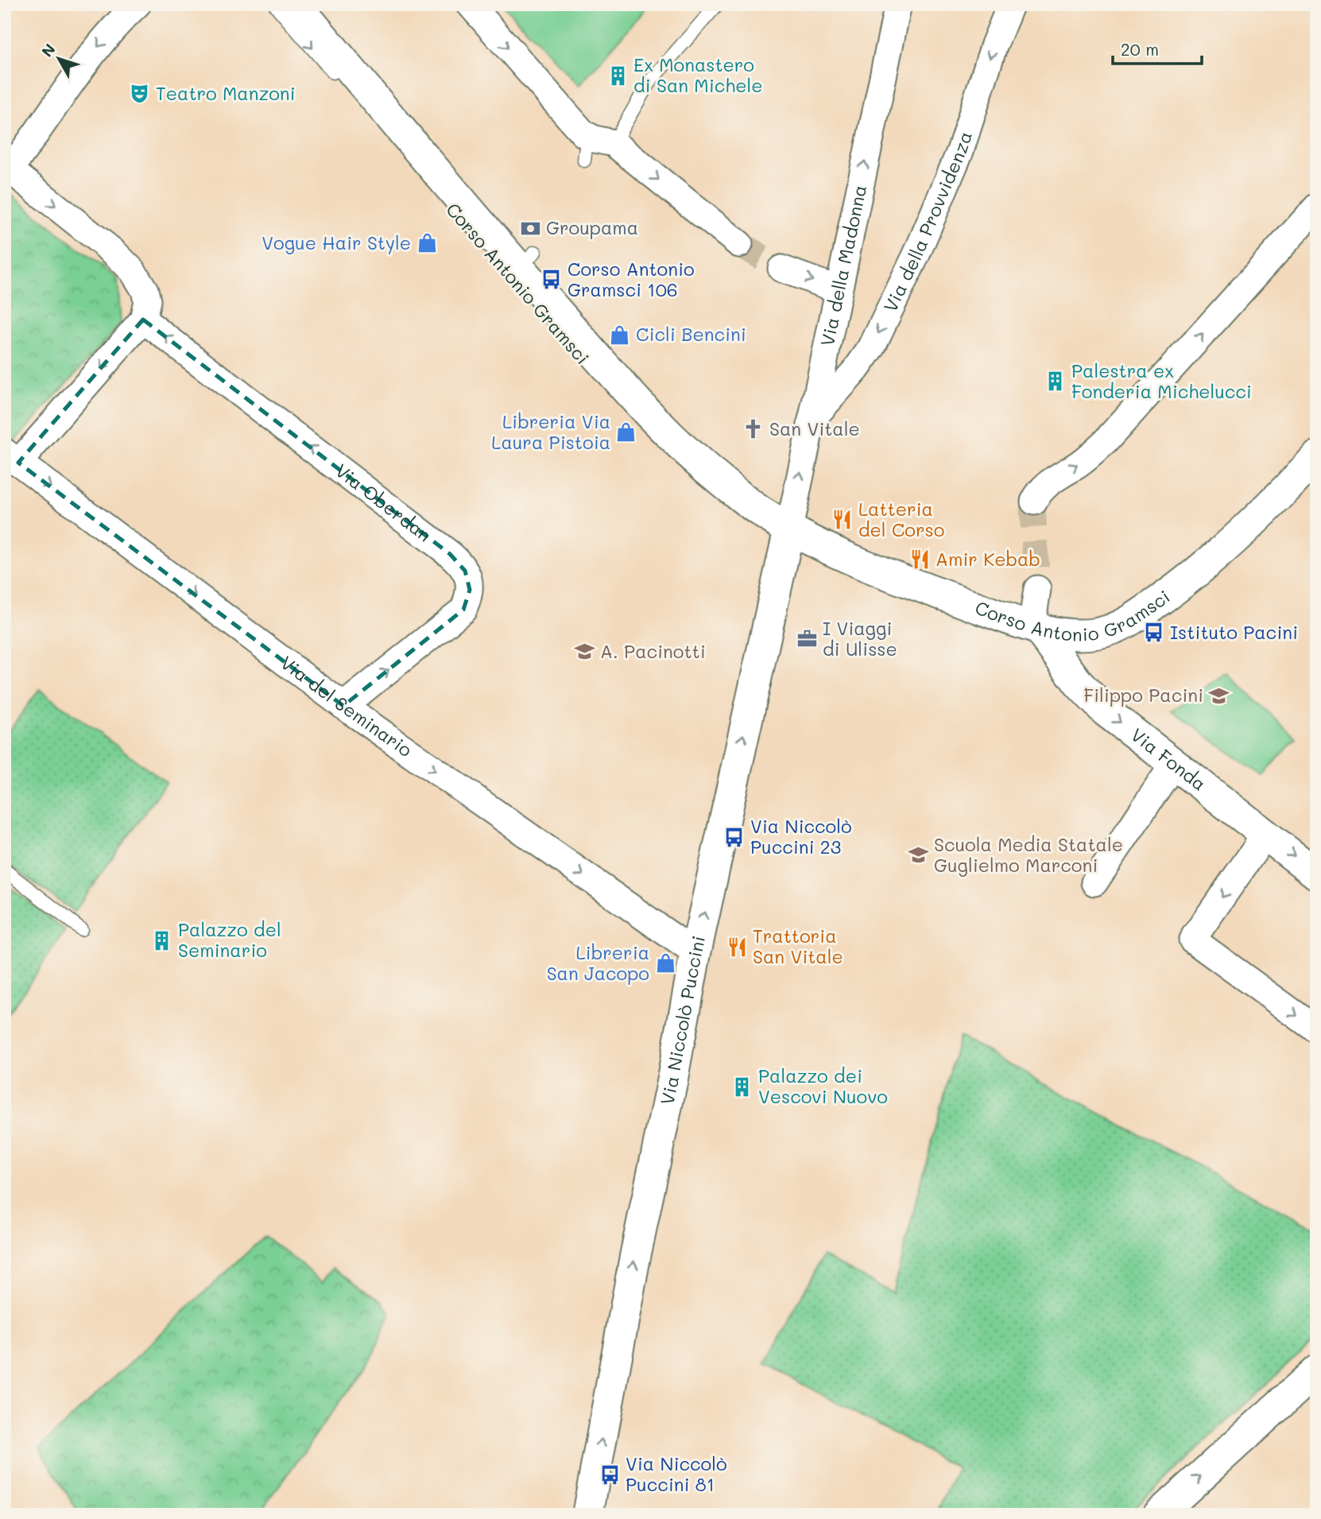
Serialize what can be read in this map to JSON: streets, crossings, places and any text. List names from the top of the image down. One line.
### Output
{"streets":{"street":["Via della Provvidenza","Via della Madonna","Corso Antonio Gramsci","Via Oberdan","Via del Seminario","Via Fonda","Via Niccolò Puccini"]},"crossings":[["Via della Provvidenza","Via della Madonna"],["Via della Madonna","Corso Antonio Gramsci"],["Via della Madonna","Via Niccolò Puccini"],["Corso Antonio Gramsci","Via Fonda"],["Corso Antonio Gramsci","Via Niccolò Puccini"],["Via Oberdan","Via del Seminario"],["Via del Seminario","Via Niccolò Puccini"]],"one_way":["Via della Provvidenza","Via della Madonna","Via del Seminario","Via Fonda","Via Niccolò Puccini"],"places":{"building":["Ex Monastero di San Michele","Palestra ex Fonderia Michelucci","Palazzo del Seminario","Palazzo dei Vescovi Nuovo"],"theatre":["Teatro Manzoni"],"bank":["Groupama"],"shop":["Vogue Hair Style","Cicli Bencini","Libreria Via Laura Pistoia","Libreria San Jacopo"],"bus stop":["Corso Antonio Gramsci 106","Istituto Pacini","Via Niccolò Puccini 23","Via Niccolò Puccini 81"],"church":["San Vitale"],"restaurant":["Latteria del Corso","Amir Kebab","Trattoria San Vitale"],"office":["I Viaggi di Ulisse"],"school or university":["A. Pacinotti","Filippo Pacini","Scuola Media Statale Guglielmo Marconi"]},"scale_bar":"20 m","north":"top left"}
